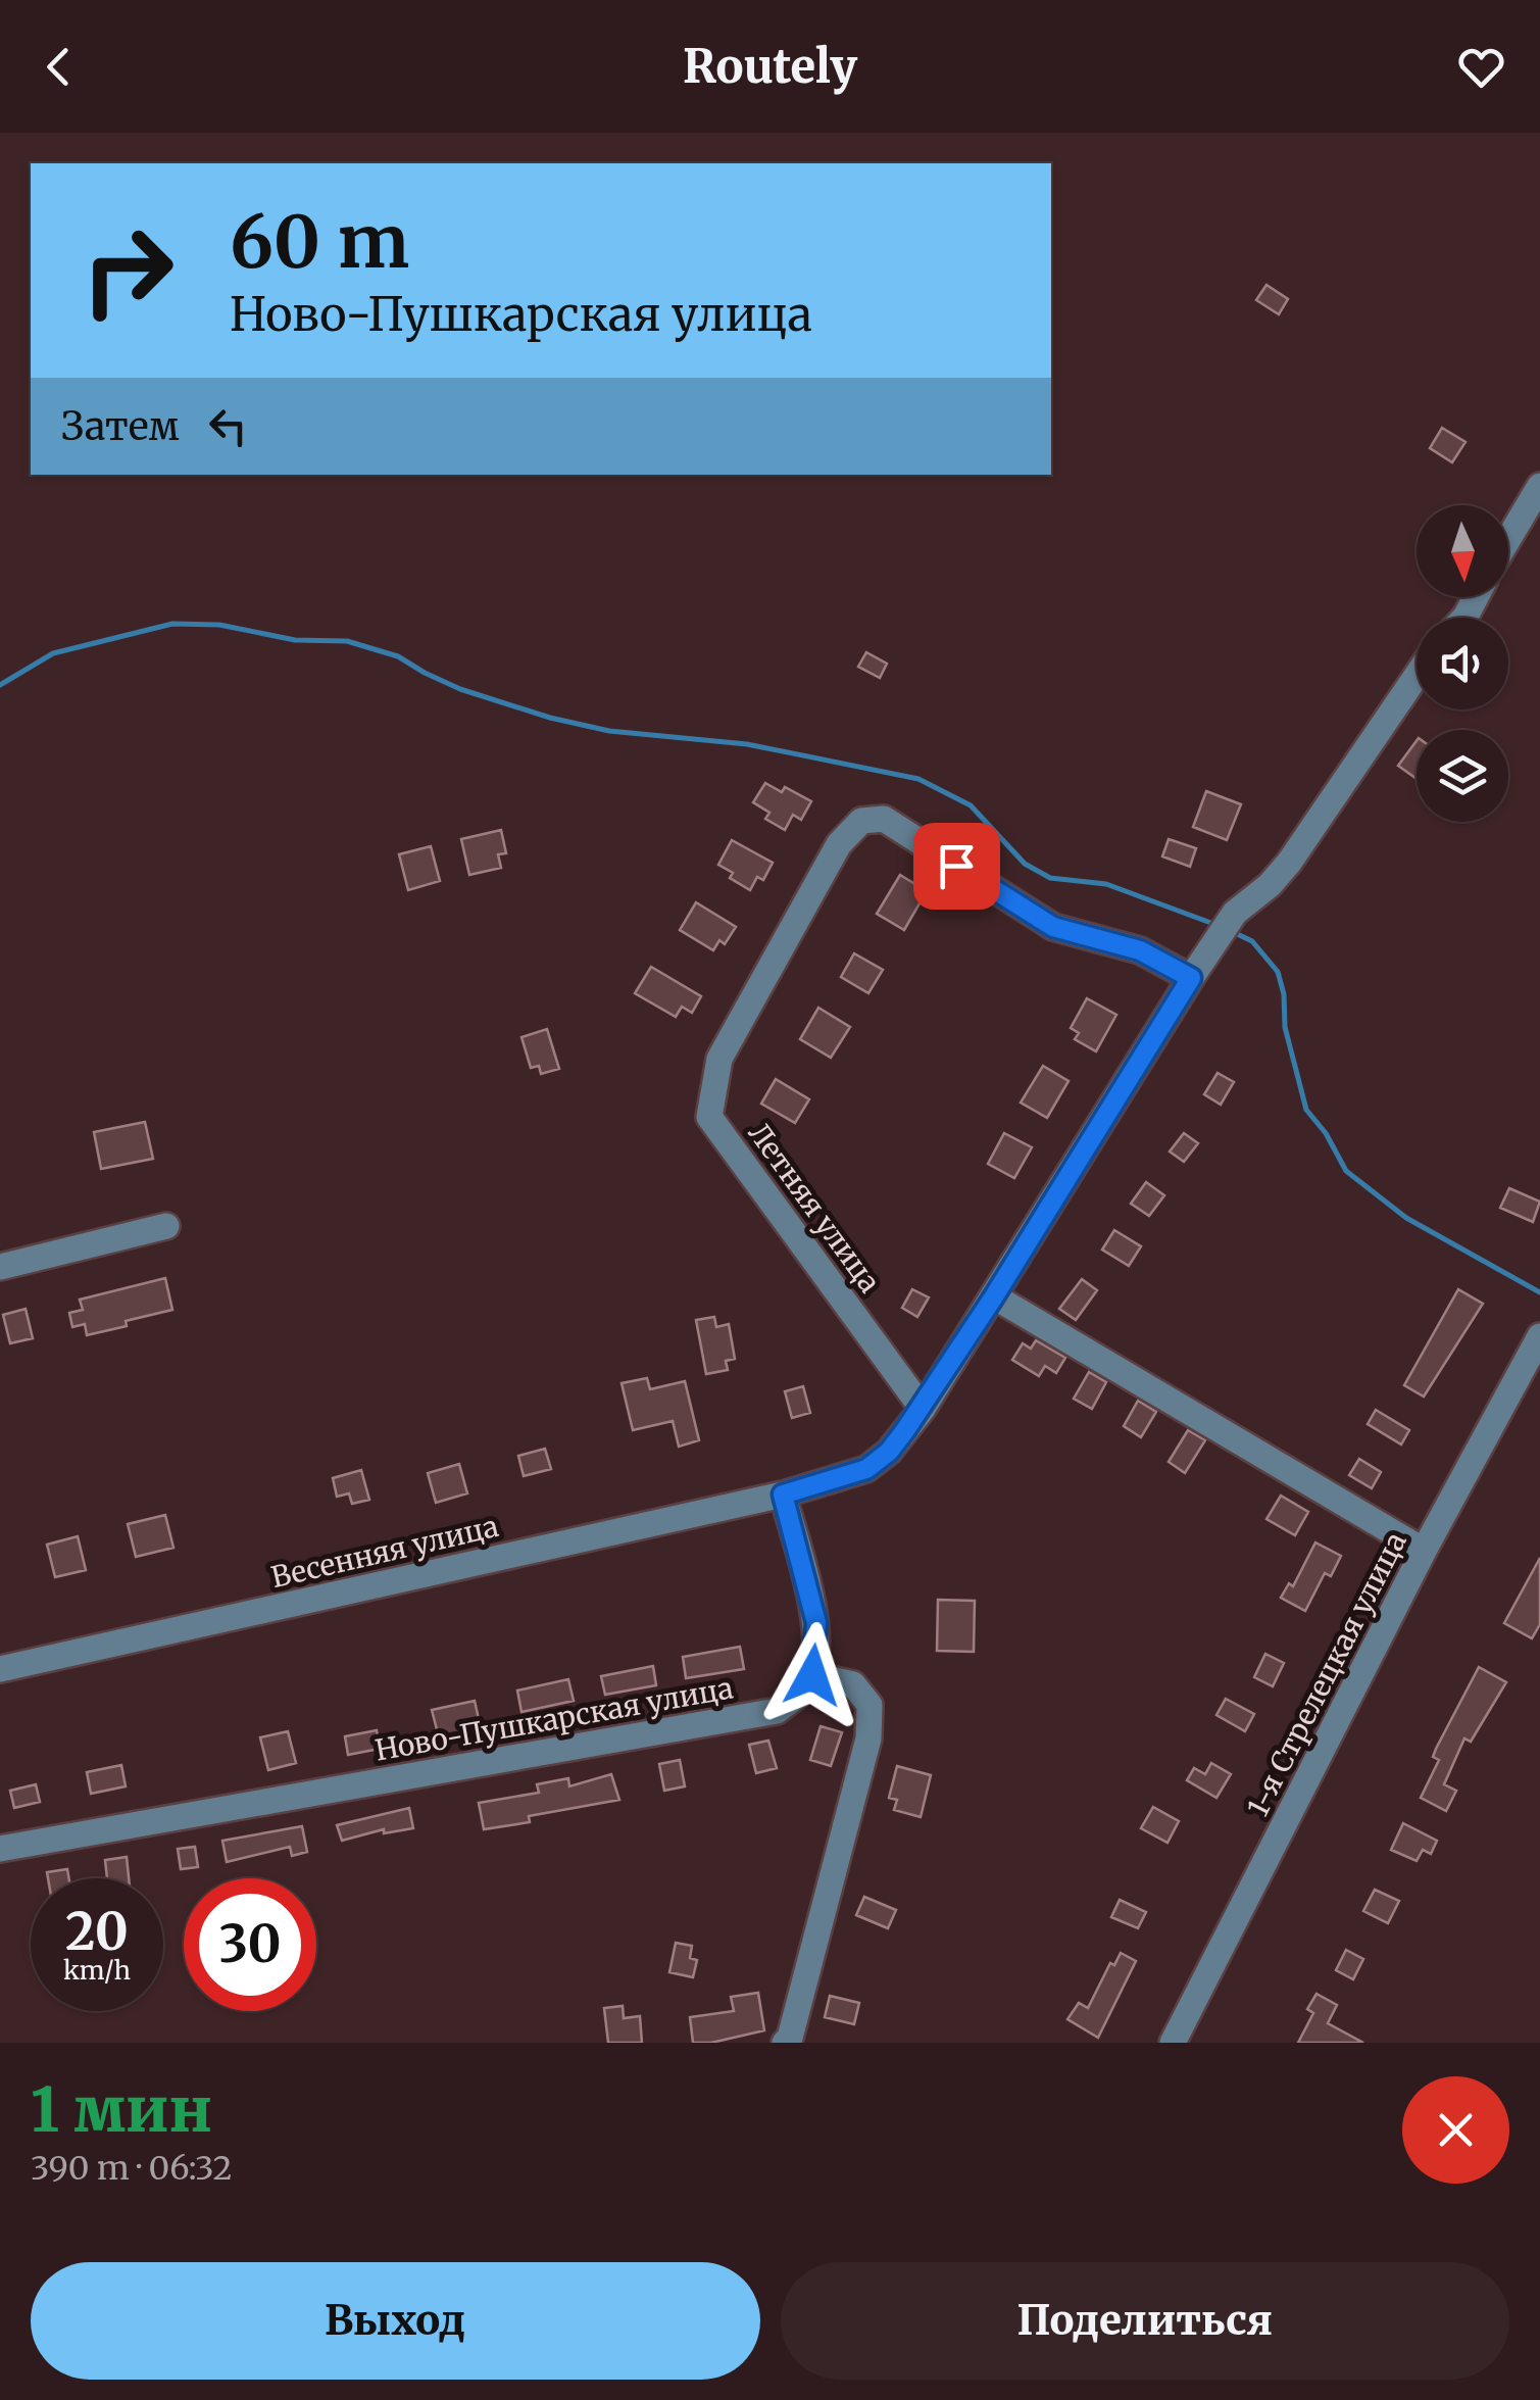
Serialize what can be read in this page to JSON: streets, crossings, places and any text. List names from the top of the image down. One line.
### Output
{"streets":{"street":["Летняя улица","Весенняя улица","1-я Стрелецкая улица","Ново-Пушкарская улица"]},"north":"bottom","page":{"header":"Routely","turn":["60 m","Ново-Пушкарская улица"],"then":"Затем","speed":"20 km/h","limit":"30","heading":["1 мин","390 m · 06:32"],"buttons":["Выход","Поделиться"]}}
